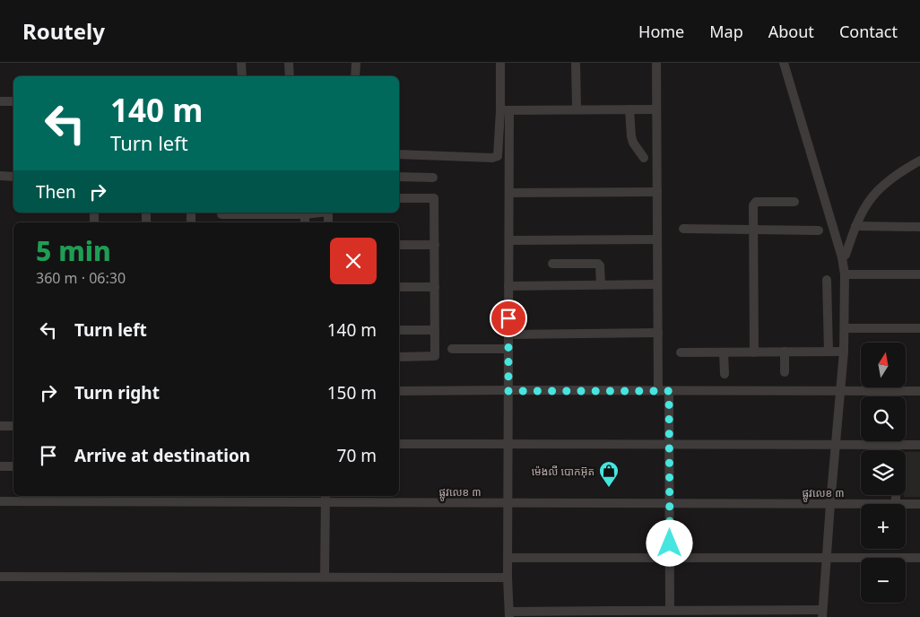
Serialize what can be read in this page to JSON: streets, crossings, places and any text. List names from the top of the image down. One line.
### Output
{"streets":{"street":["ផ្លូវលេខ ៣"]},"places":{"shop":["ម៉េងលី បោកអ៊ុត"]},"north":"top","page":{"header":"Routely","nav":["Home","Map","About","Contact"],"turn":["140 m","Turn left"],"then":"Then","heading":["5 min","360 m · 06:30"],"list":[{"name":"Turn left","value":"140 m"},{"name":"Turn right","value":"150 m"},{"name":"Arrive at destination","value":"70 m"}],"map_buttons":["+","−"]}}
